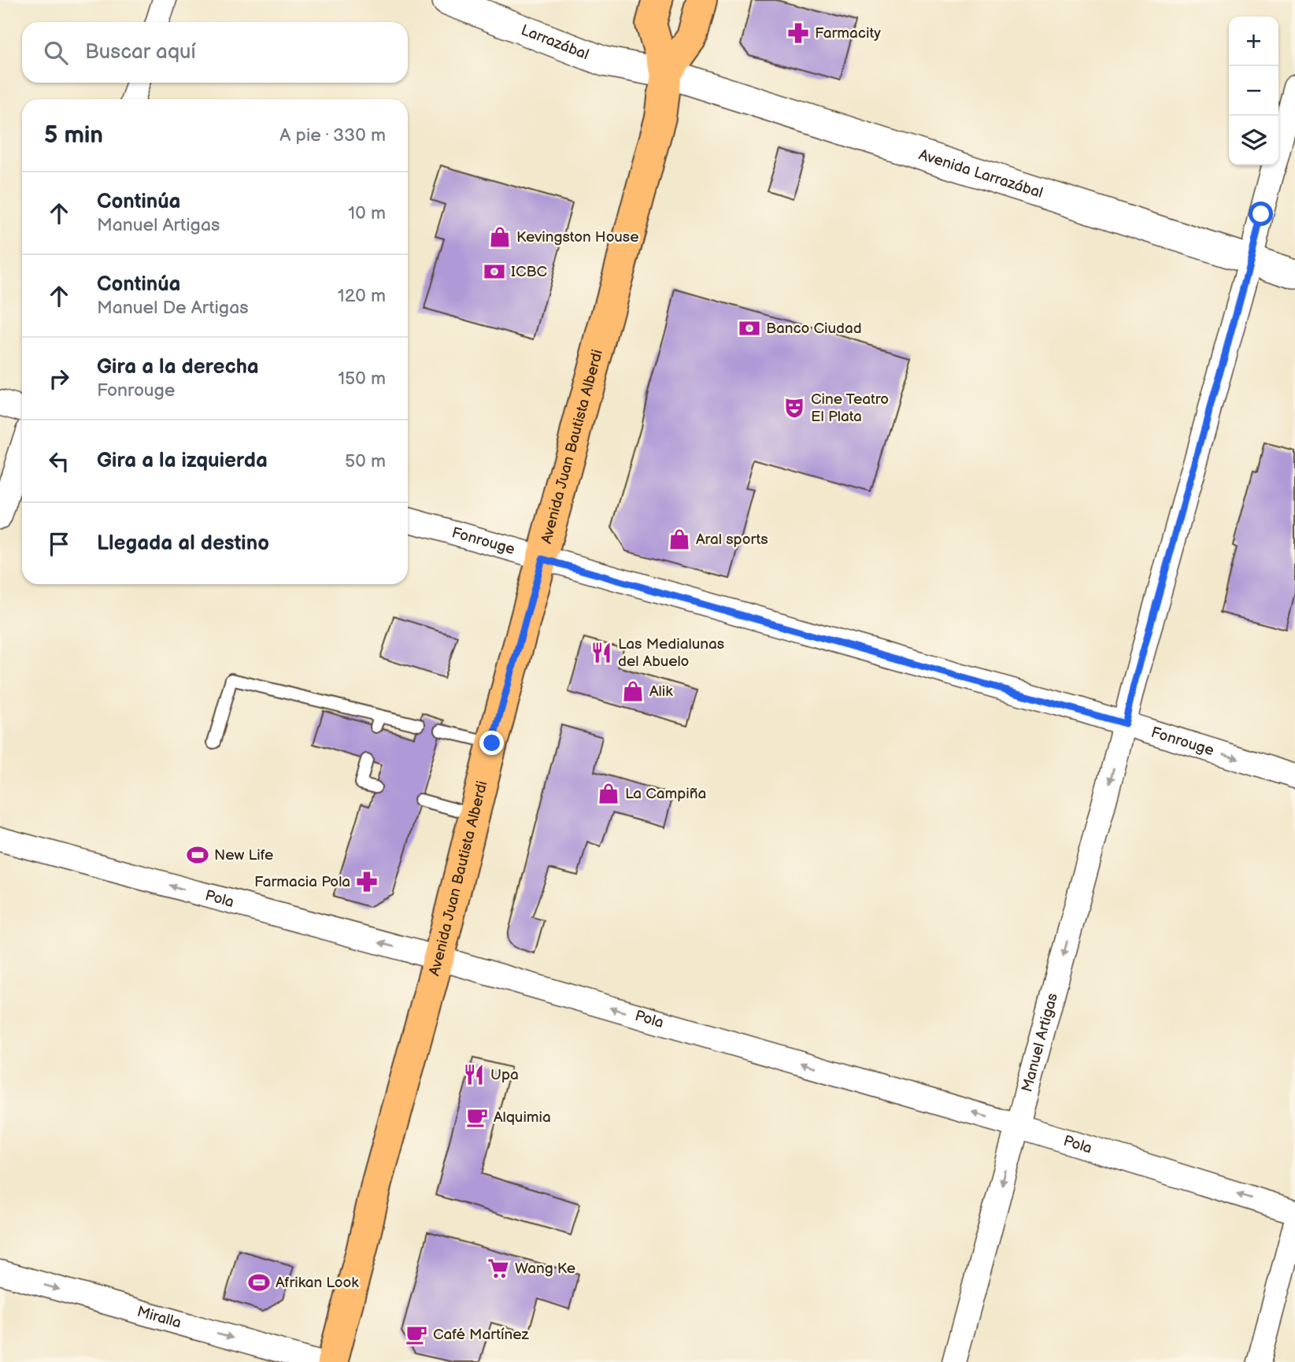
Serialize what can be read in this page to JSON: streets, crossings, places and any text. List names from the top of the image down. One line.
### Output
{"streets":{"main road":["Avenida Juan Bautista Alberdi"],"street":["Larrazábal","Avenida Larrazábal","Fonrouge","Pola","Manuel Artigas","Miralla"]},"crossings":[["Larrazábal","Avenida Larrazábal"],["Larrazábal","Avenida Juan Bautista Alberdi"],["Avenida Larrazábal","Avenida Juan Bautista Alberdi"],["Avenida Larrazábal","Manuel Artigas"],["Avenida Juan Bautista Alberdi","Fonrouge"],["Avenida Juan Bautista Alberdi","Pola"],["Fonrouge","Manuel Artigas"],["Pola","Manuel Artigas"]],"one_way":["Pola","Manuel Artigas","Miralla"],"places":{"pharmacy":["Farmacity","Farmacia Pola"],"shop":["Kevingston House","Aral sports","Alik","La Campiña"],"bank":["ICBC","Banco Ciudad"],"theatre":["Cine Teatro El Plata"],"restaurant":["Las Medialunas del Abuelo","Upa"],"sports":["New Life","Afrikan Look"],"cafe":["Alquimia","Café Martínez"],"supermarket":["Wang Ke"]},"page":{"map_buttons":["+","−"],"search":"Buscar aquí","heading":["5 min","A pie · 330 m"],"list":[["Continúa","Manuel Artigas","10 m"],["Continúa","Manuel De Artigas","120 m"],["Gira a la derecha","Fonrouge","150 m"],["Gira a la izquierda","50 m"],"Llegada al destino"]}}
